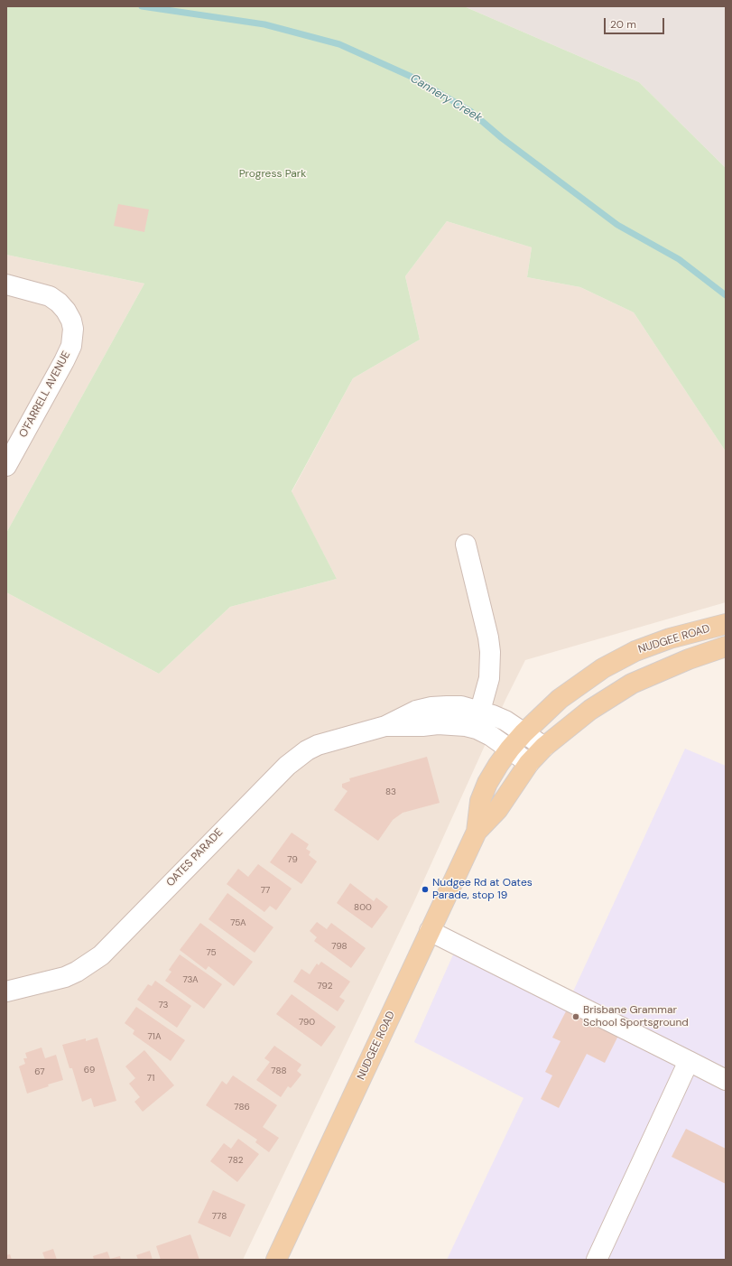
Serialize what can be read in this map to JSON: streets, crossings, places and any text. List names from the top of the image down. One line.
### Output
{"streets":{"main road":["NUDGEE ROAD"],"street":["O'FARRELL AVENUE","OATES PARADE"]},"crossings":[["NUDGEE ROAD","OATES PARADE"]],"water":["Cannery Creek"],"parks":["Progress Park"],"places":["Nudgee Rd at Oates Parade, stop 19","Brisbane Grammar School Sportsground"],"house_numbers":["83","79","77","800","75A","798","75","73A","792","73","790","71A","69","788","67","71","786","782","778"],"scale_bar":"20 m"}
